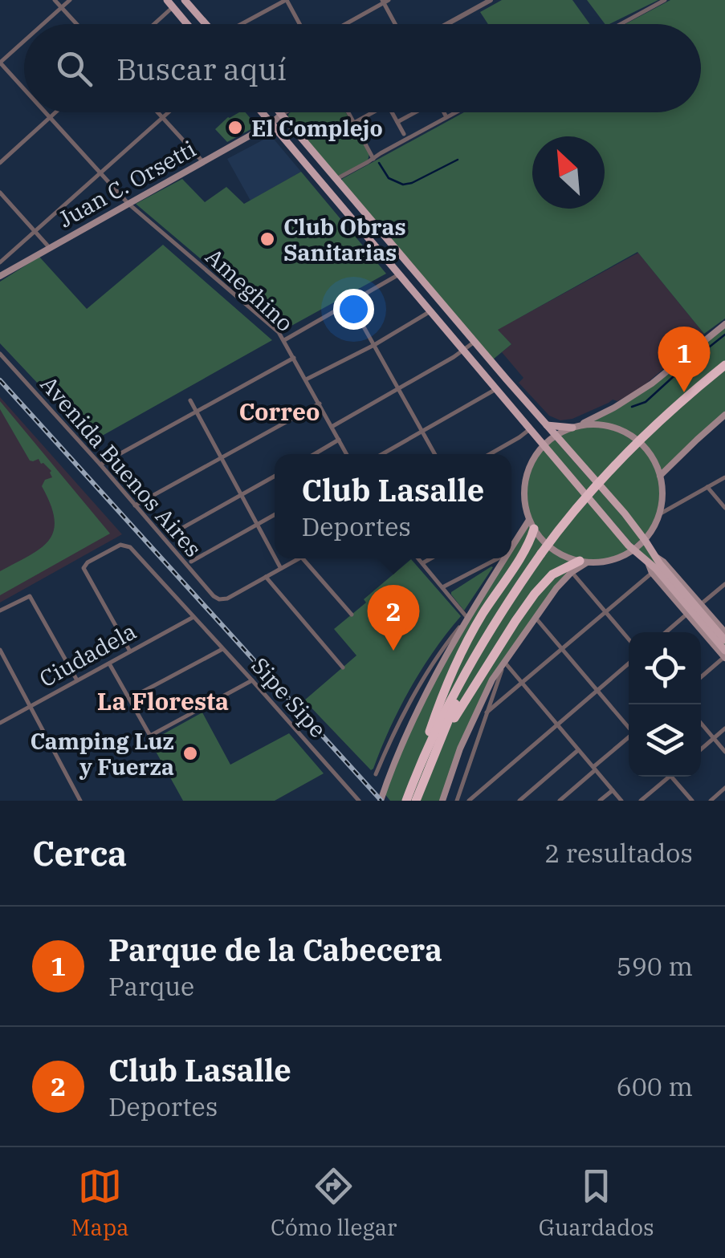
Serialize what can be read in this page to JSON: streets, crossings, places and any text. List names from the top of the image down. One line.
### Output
{"streets":{"main road":["Juan C. Orsetti"],"street":["Ameghino","Avenida Buenos Aires","Ciudadela","Sipe Sipe"]},"crossings":[["Juan C. Orsetti","Ameghino"],["Ciudadela","Sipe Sipe"]],"districts":["Correo","La Floresta"],"places":["El Complejo","Club Obras Sanitarias","Camping Luz y Fuerza"],"north":"top left","page":{"search":"Buscar aquí","pins":["1","2"],"popup":["Club Lasalle","Deportes"],"heading":["Cerca","2 resultados"],"list":[{"mark":"1","name":"Parque de la Cabecera","note":"Parque","value":"590 m"},{"mark":"2","name":"Club Lasalle","note":"Deportes","value":"600 m"}],"nav":["Mapa","Cómo llegar","Guardados"]}}
